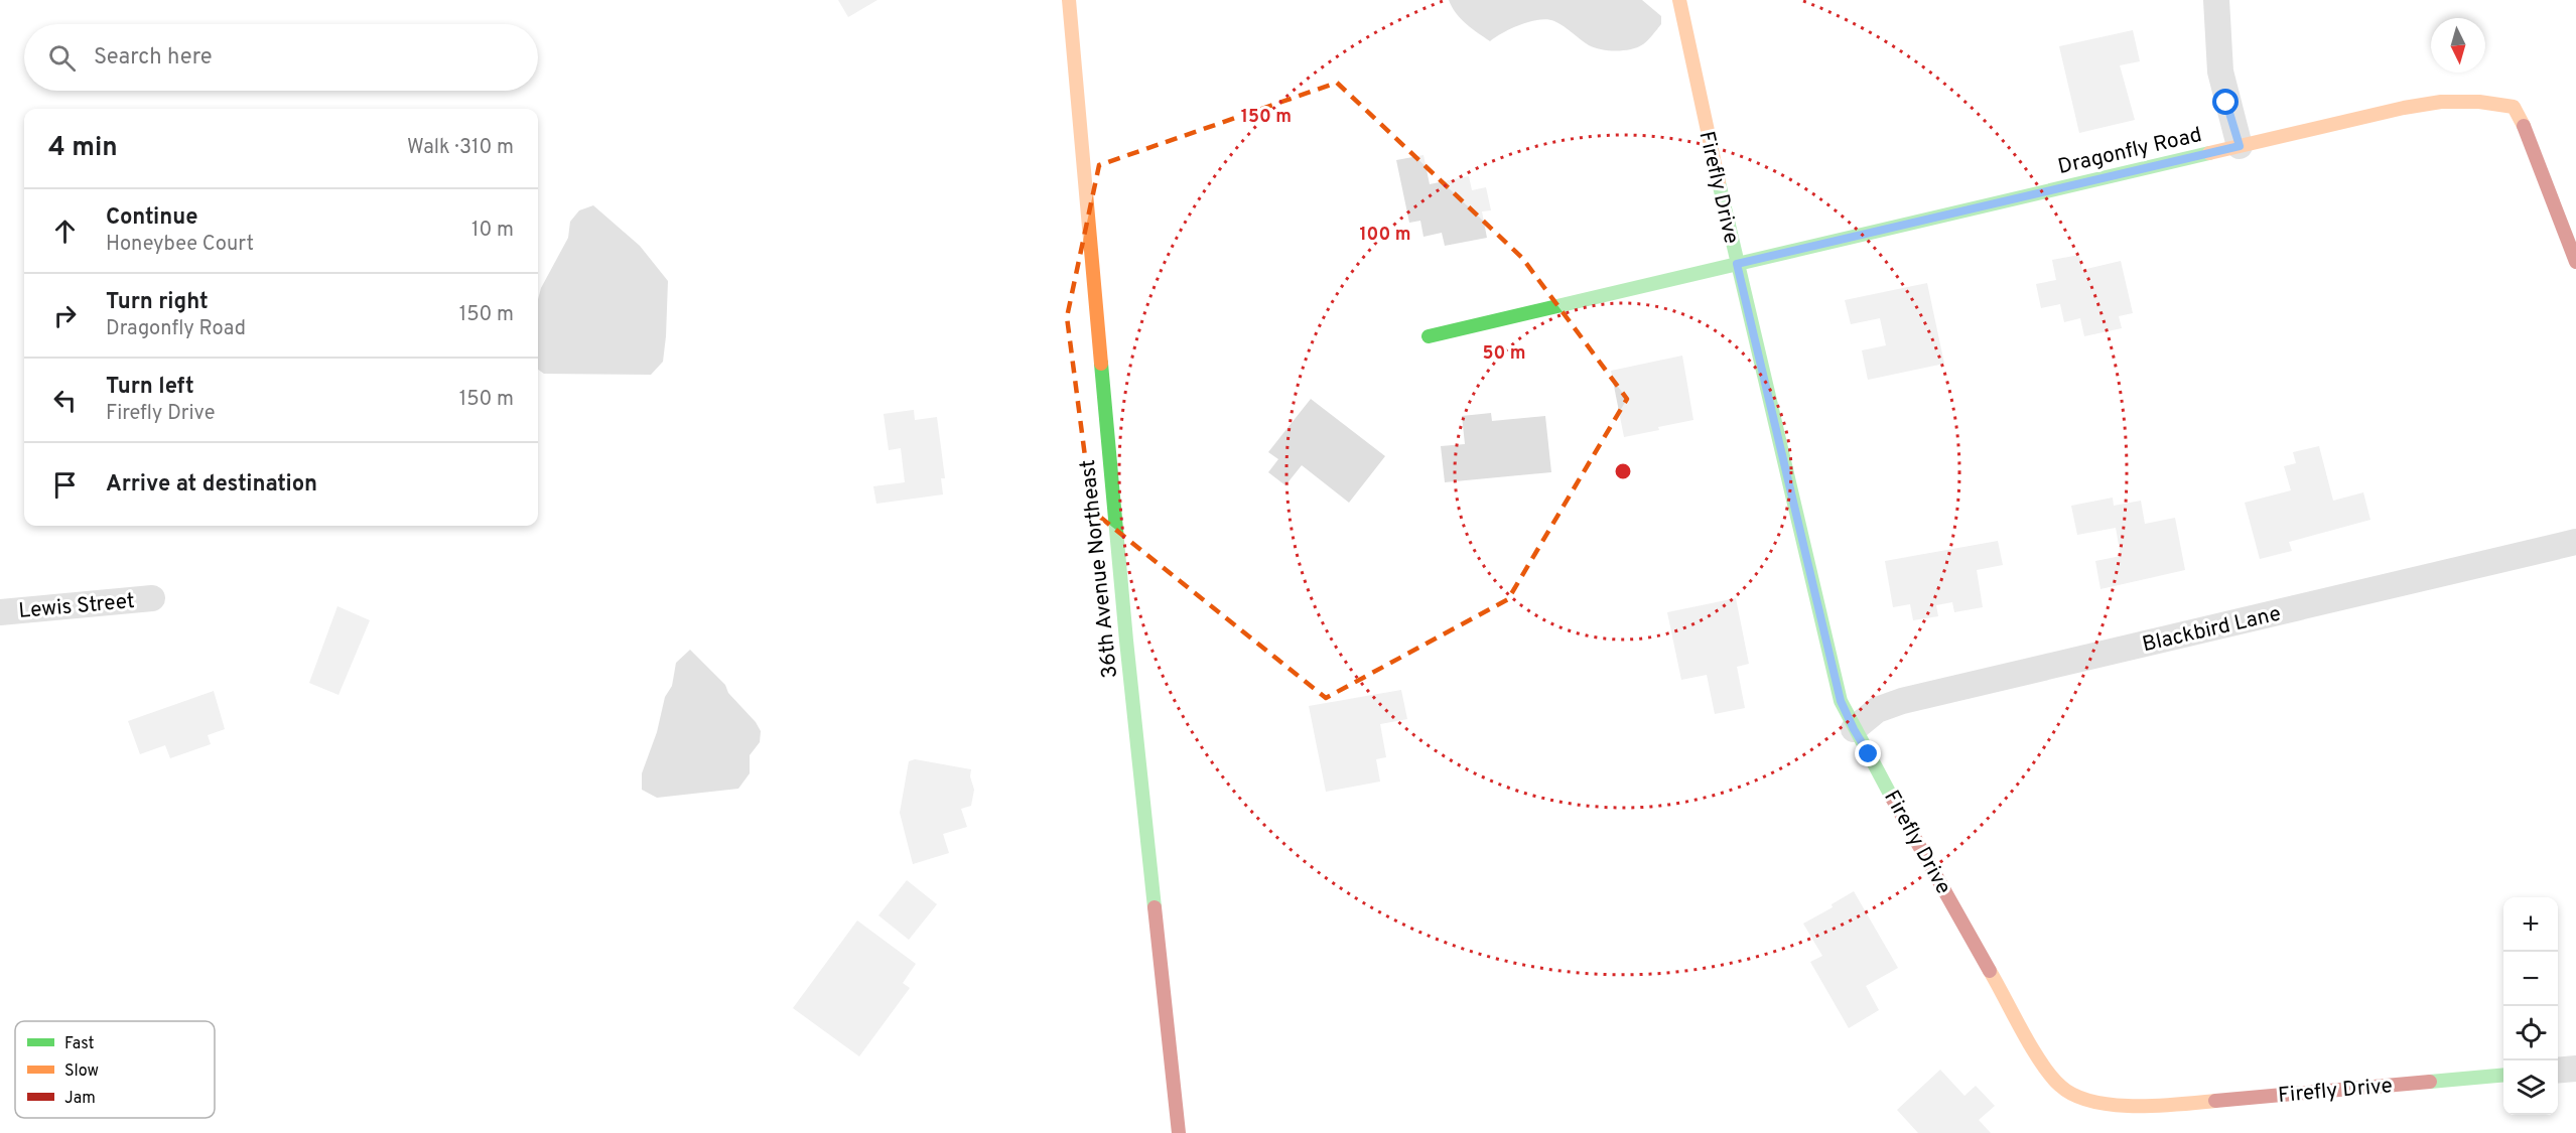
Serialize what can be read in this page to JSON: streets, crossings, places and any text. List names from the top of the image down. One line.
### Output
{"streets":{"street":["Dragonfly Road","Firefly Drive","36th Avenue Northeast","Lewis Street","Blackbird Lane"]},"crossings":[["Dragonfly Road","Firefly Drive"],["Firefly Drive","Blackbird Lane"]],"legend":["Fast","Slow","Jam"],"north":"bottom","page":{"search":"Search here","heading":["4 min","Walk · 310 m"],"list":[["Continue","Honeybee Court","10 m"],["Turn right","Dragonfly Road","150 m"],["Turn left","Firefly Drive","150 m"],"Arrive at destination"],"map_buttons":["+","−"]},"rings":["150 m","100 m","50 m"]}
